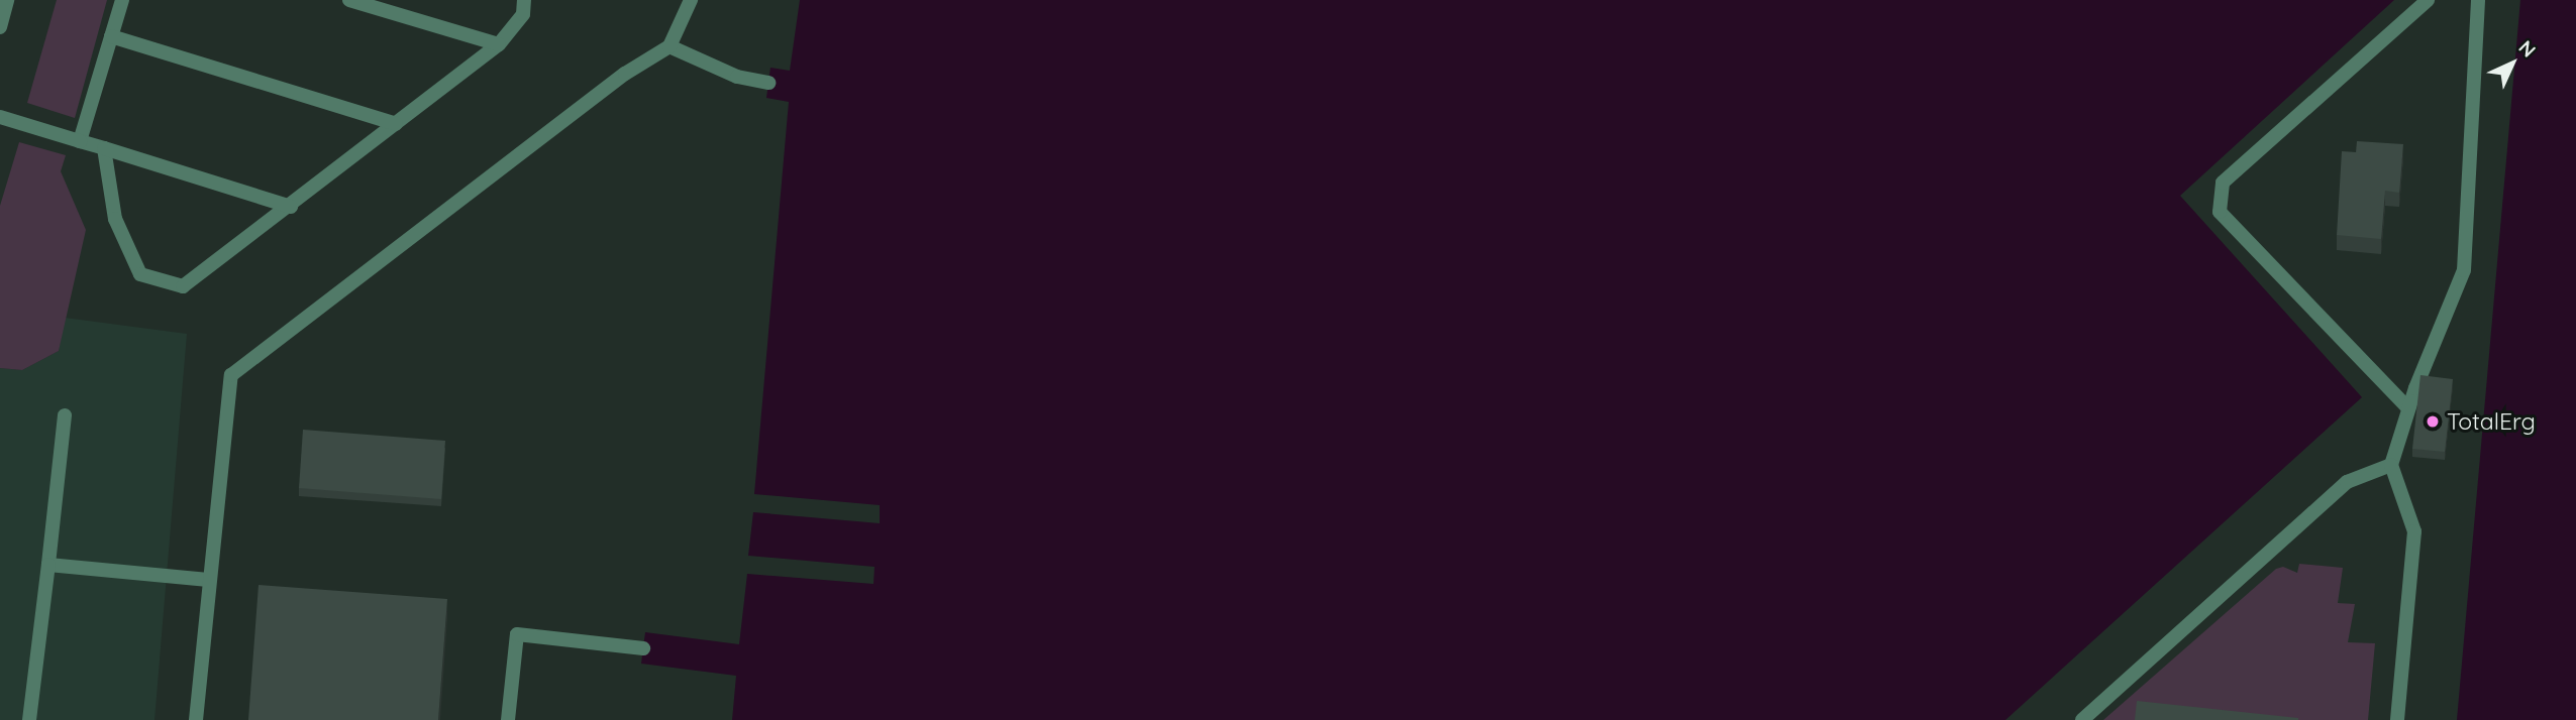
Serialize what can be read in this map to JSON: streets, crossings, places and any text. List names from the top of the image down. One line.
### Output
{"places":["TotalErg"],"north":"top right"}
